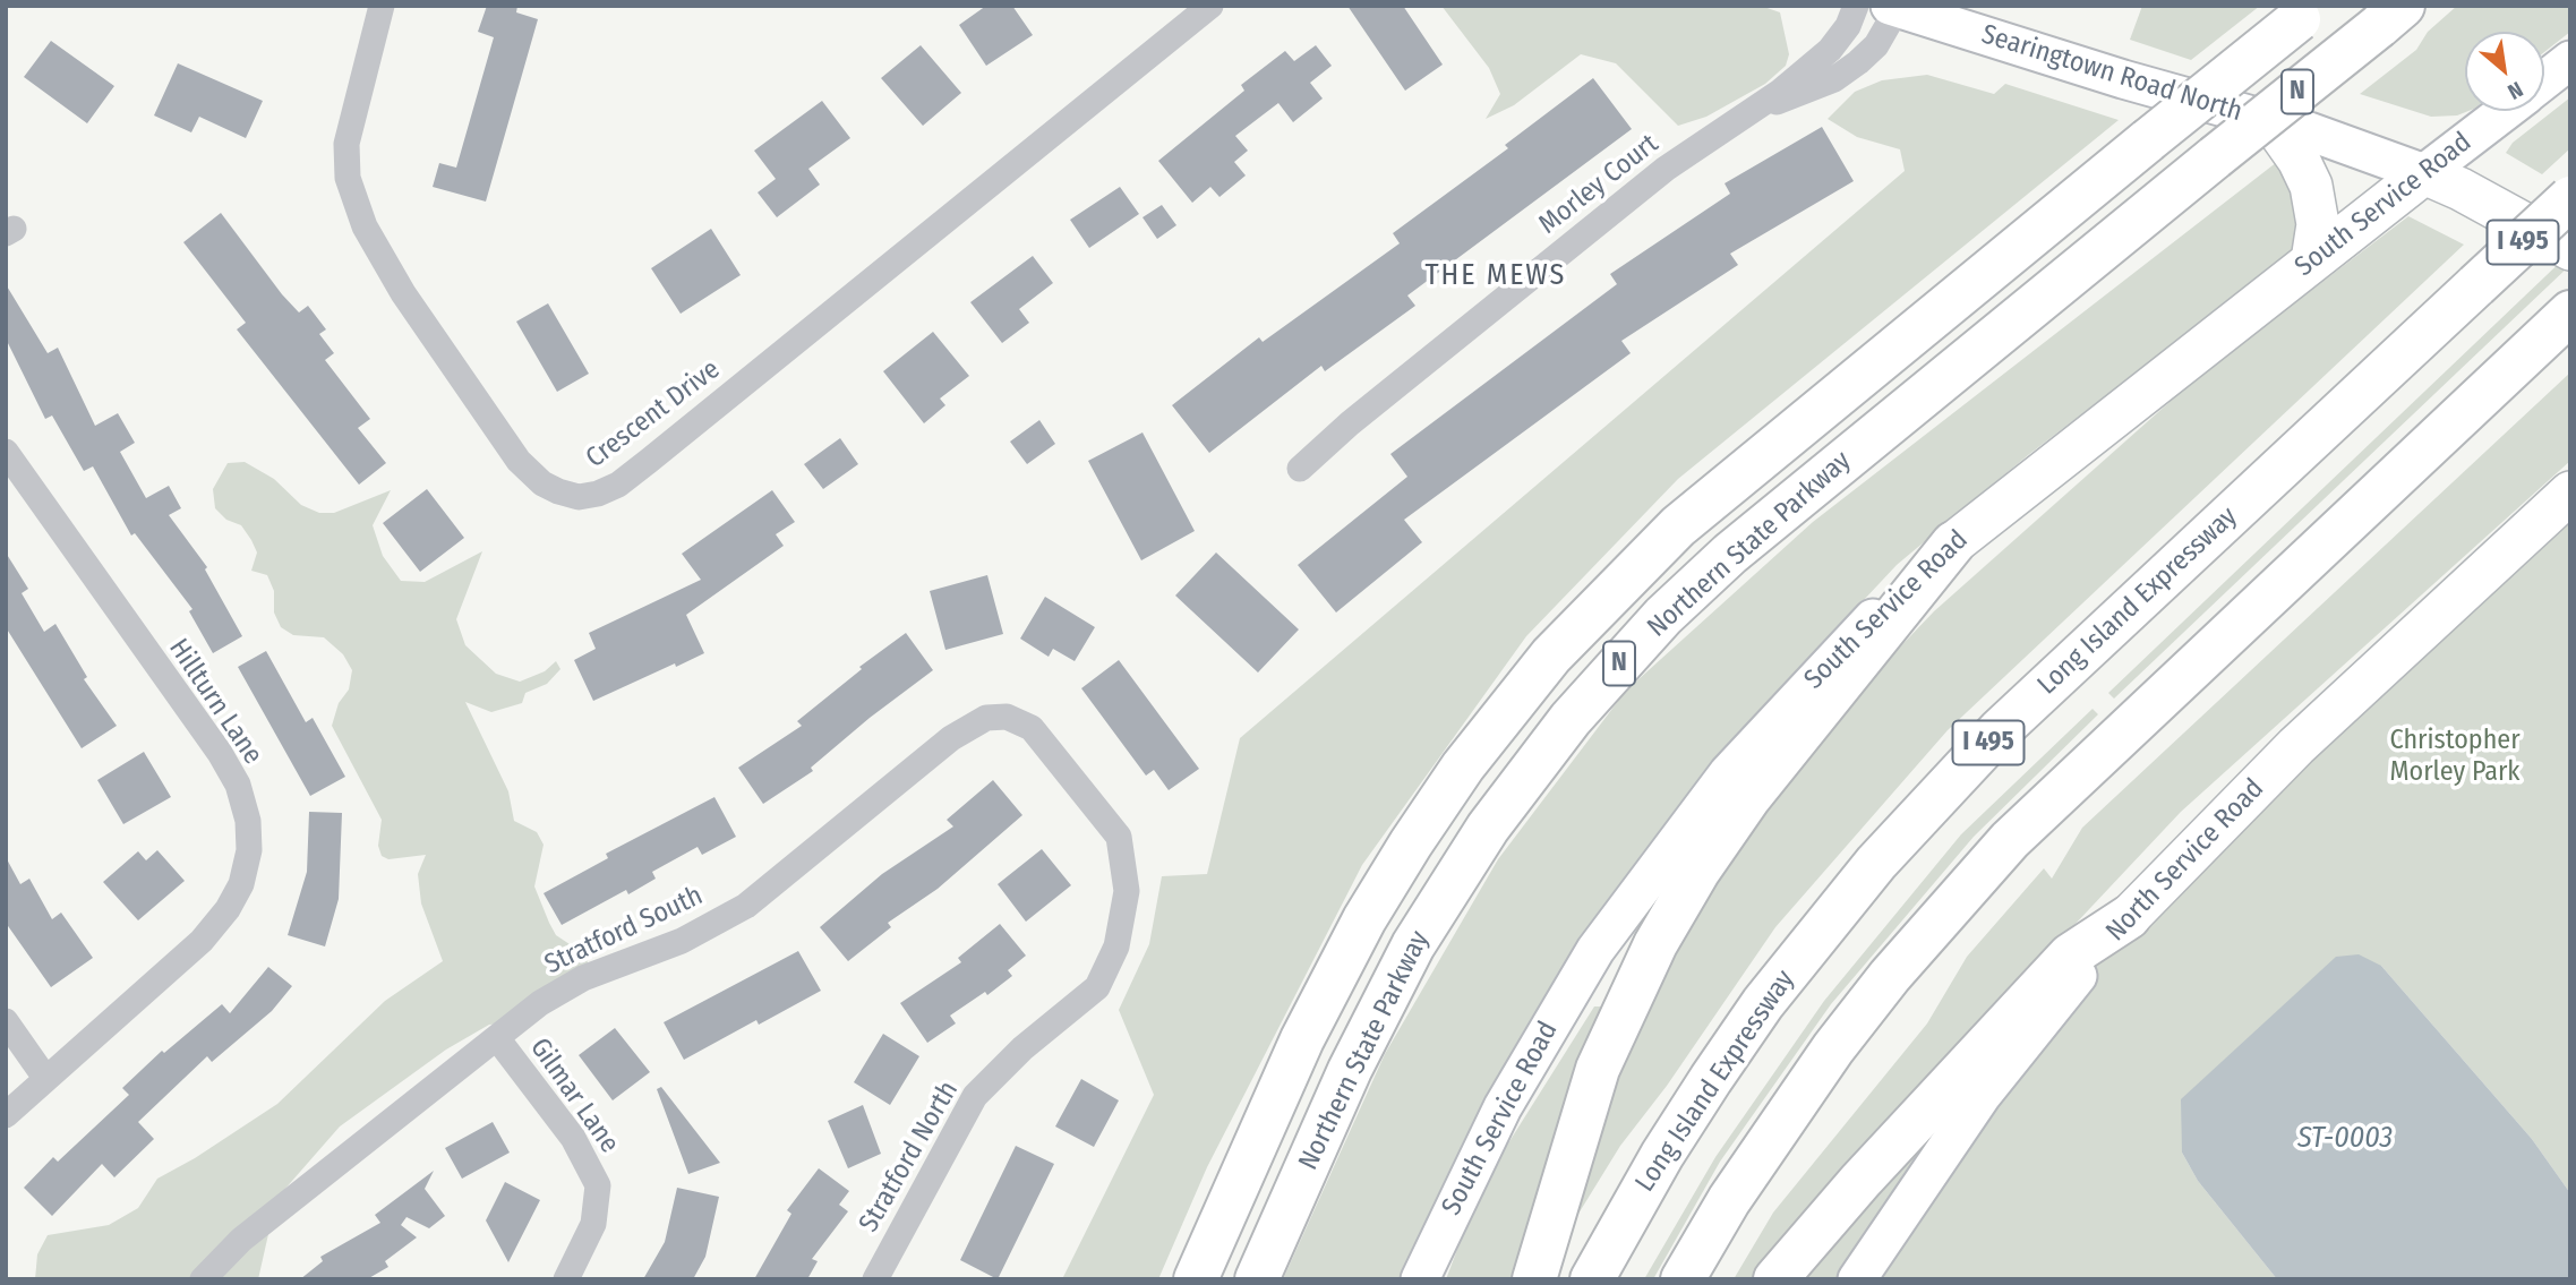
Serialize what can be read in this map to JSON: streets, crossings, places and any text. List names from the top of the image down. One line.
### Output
{"streets":{"highway":["N","I 495","Northern State Parkway","Long Island Expressway"],"main road":["Searingtown Road North","South Service Road","North Service Road"],"street":["Morley Court","Crescent Drive","Hillturn Lane","Stratford South","Gilmar Lane","Stratford North"]},"crossings":[["Searingtown Road North","Morley Court"],["Searingtown Road North","South Service Road"],["Stratford South","Gilmar Lane"],["Stratford South","Stratford North"]],"districts":["THE MEWS"],"water":["ST-0003"],"parks":["Christopher Morley Park"],"north":"bottom right"}
